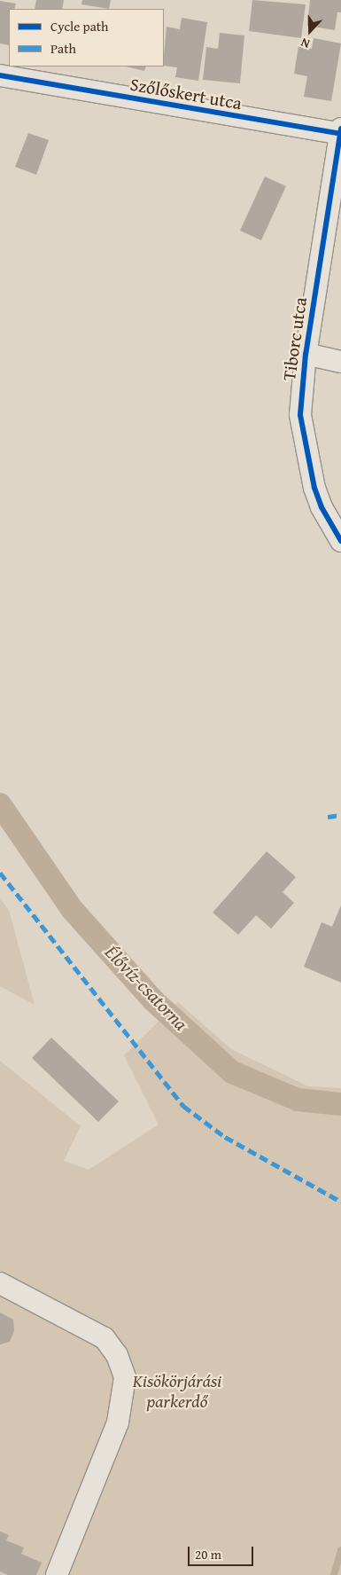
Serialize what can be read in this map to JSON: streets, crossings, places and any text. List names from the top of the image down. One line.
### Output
{"streets":{"street":["Szőlőskert utca","Tiborc utca"]},"crossings":[["Szőlőskert utca","Tiborc utca"]],"water":["Élővíz-csatorna"],"parks":["Kisökörjárási parkerdő"],"legend":["Cycle path","Path"],"scale_bar":"20 m","north":"bottom"}
